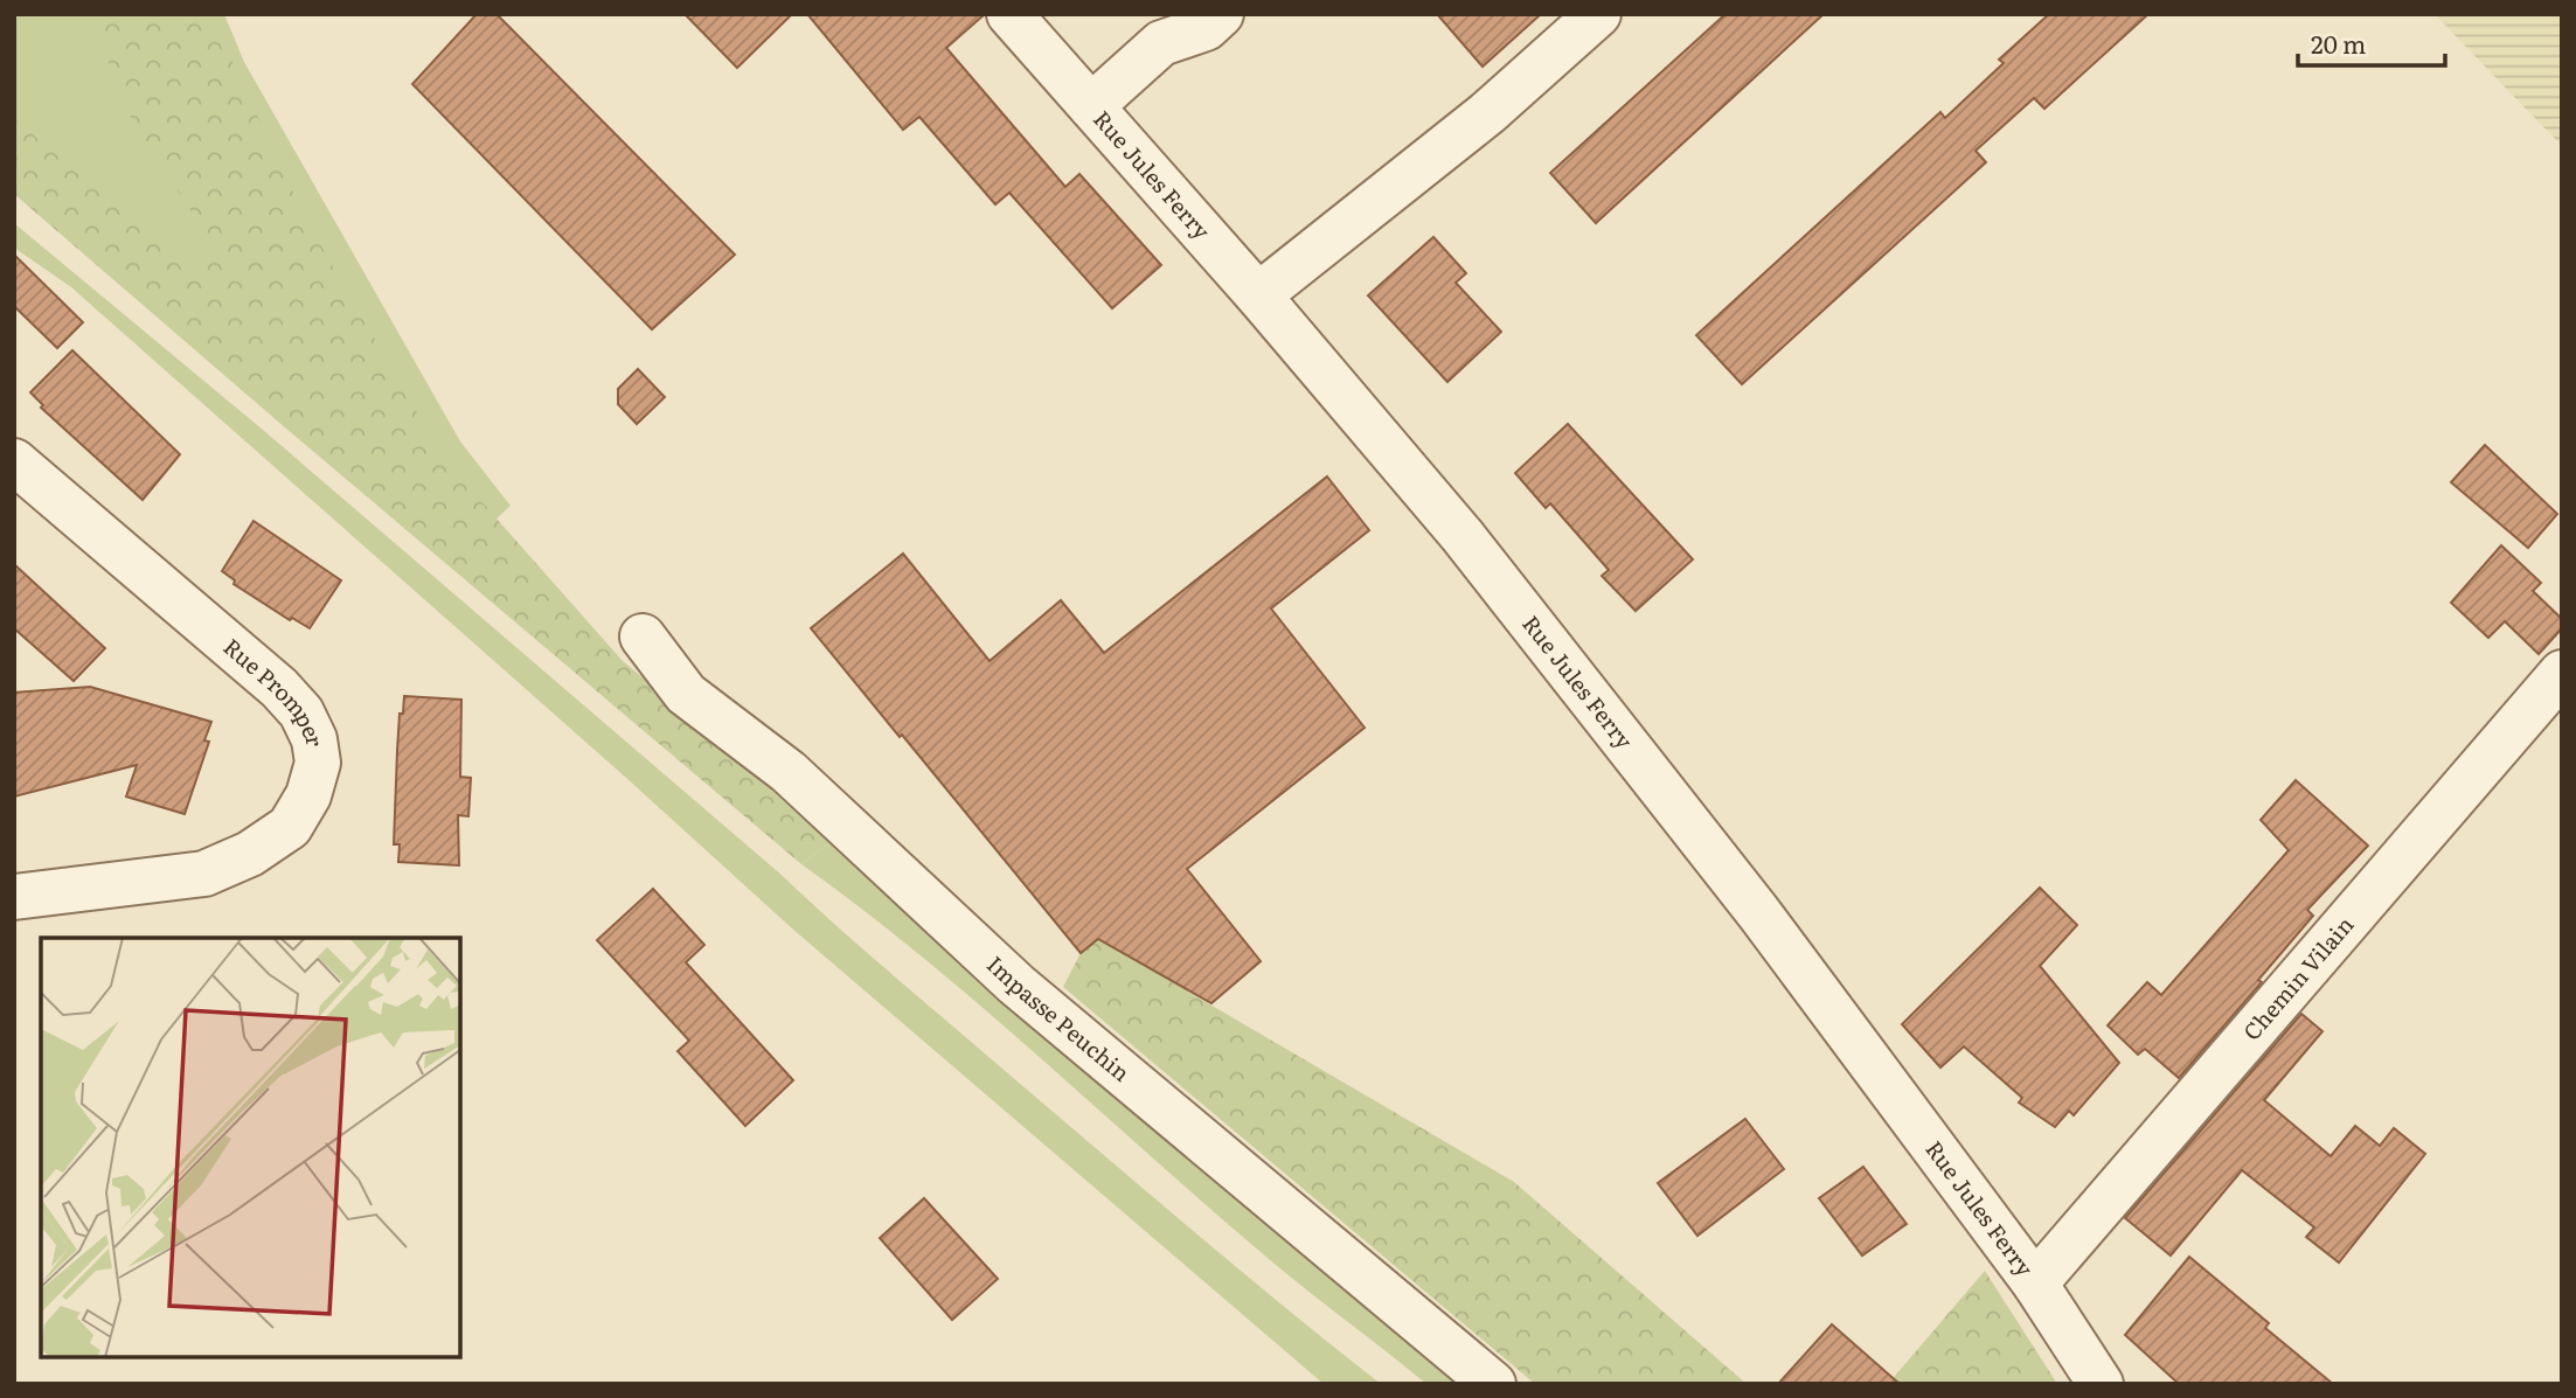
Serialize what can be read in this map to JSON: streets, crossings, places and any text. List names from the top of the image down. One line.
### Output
{"streets":{"street":["Rue Jules Ferry","Rue Promper","Chemin Vilain","Impasse Peuchin"]},"crossings":[["Rue Jules Ferry","Chemin Vilain"]],"scale_bar":"20 m"}
